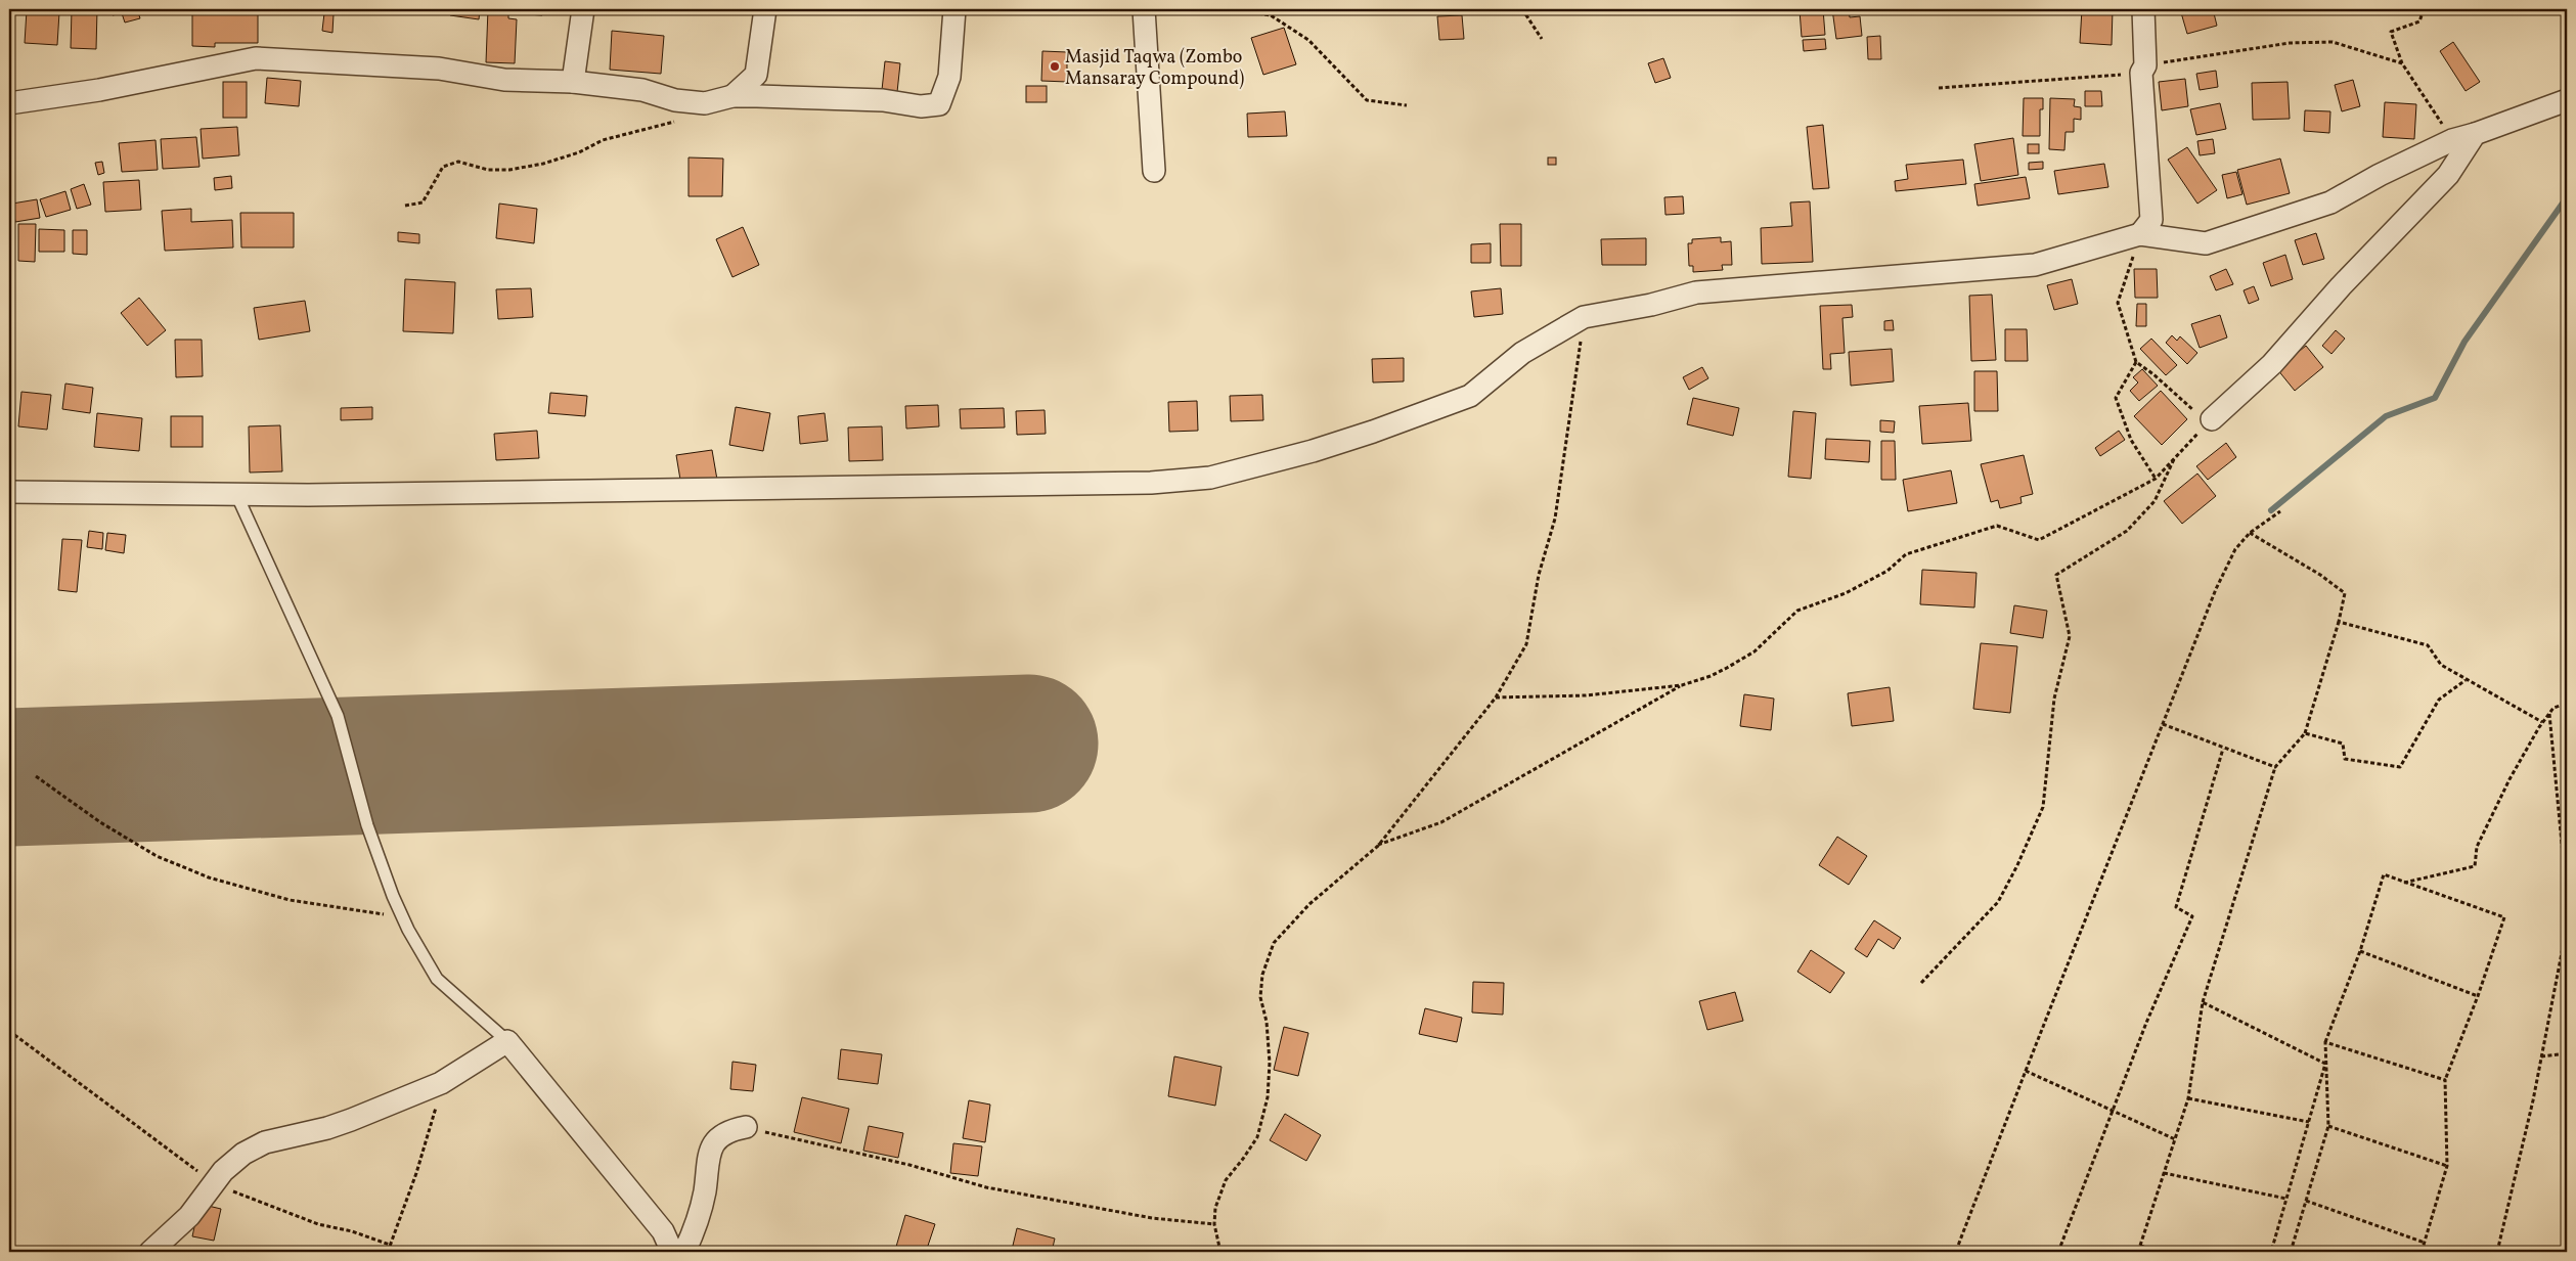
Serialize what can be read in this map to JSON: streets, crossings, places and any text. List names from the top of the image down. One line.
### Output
{"places":["Masjid Taqwa (Zombo Mansaray Compound)"]}
